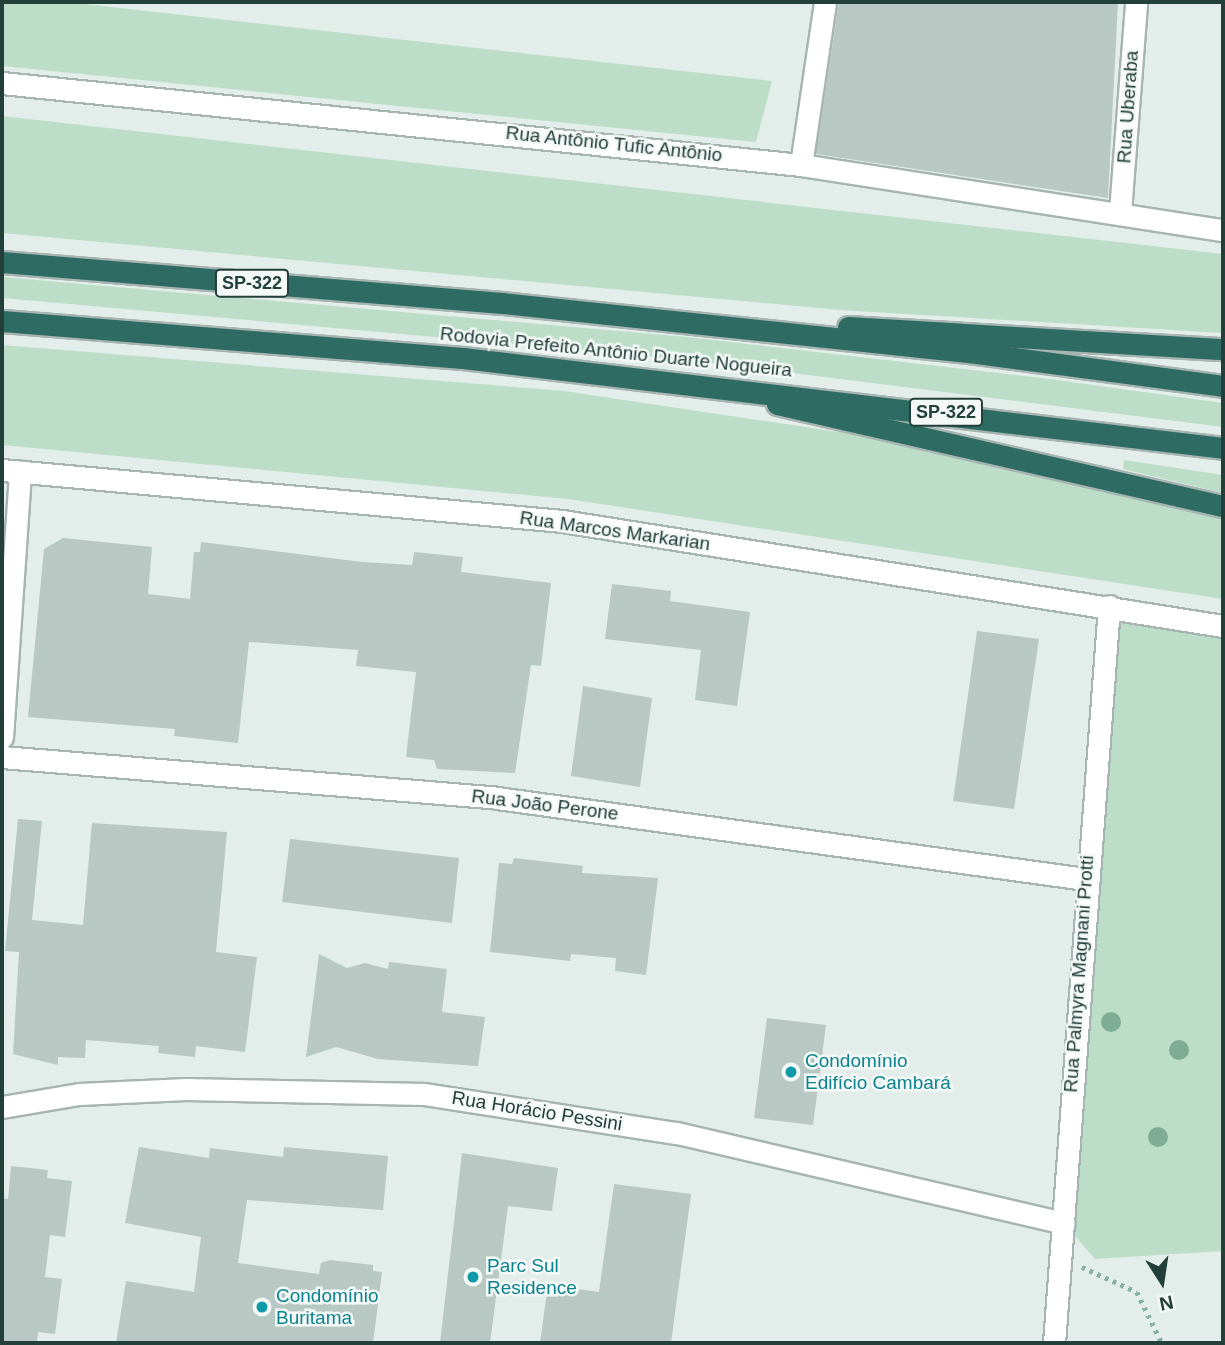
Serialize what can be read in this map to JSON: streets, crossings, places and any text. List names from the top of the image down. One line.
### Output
{"streets":{"highway":["SP-322","Rodovia Prefeito Antônio Duarte Nogueira"],"street":["Rua Uberaba","Rua Antônio Tufic Antônio","Rua Marcos Markarian","Rua João Perone","Rua Palmyra Magnani Protti","Rua Horácio Pessini"]},"crossings":[["Rua Uberaba","Rua Antônio Tufic Antônio"],["Rua Marcos Markarian","Rua Palmyra Magnani Protti"],["Rua João Perone","Rua Palmyra Magnani Protti"],["Rua Palmyra Magnani Protti","Rua Horácio Pessini"]],"places":["Condomínio Edifício Cambará","Parc Sul Residence","Condomínio Buritama"],"north":"bottom"}
